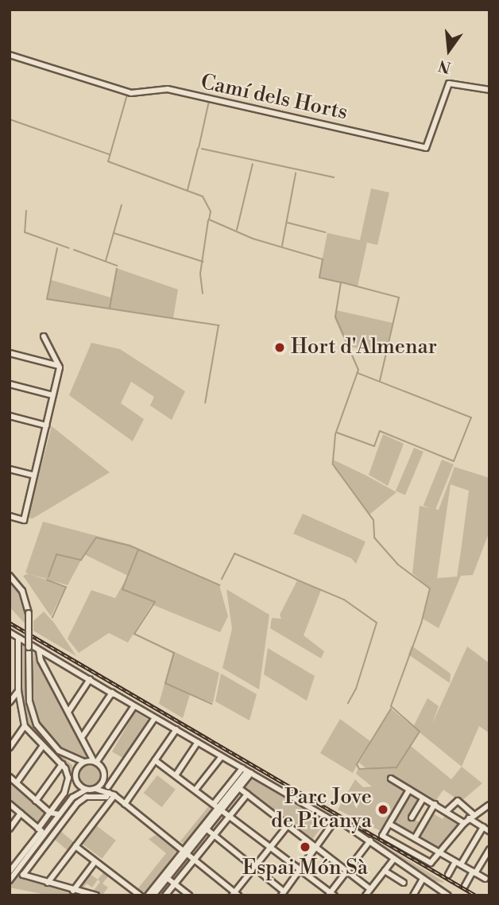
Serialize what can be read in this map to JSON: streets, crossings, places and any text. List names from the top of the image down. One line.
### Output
{"streets":{"street":["Camí dels Horts"]},"places":["Hort d'Almenar","Parc Jove de Picanya","Espai Món Sà"],"north":"bottom"}
